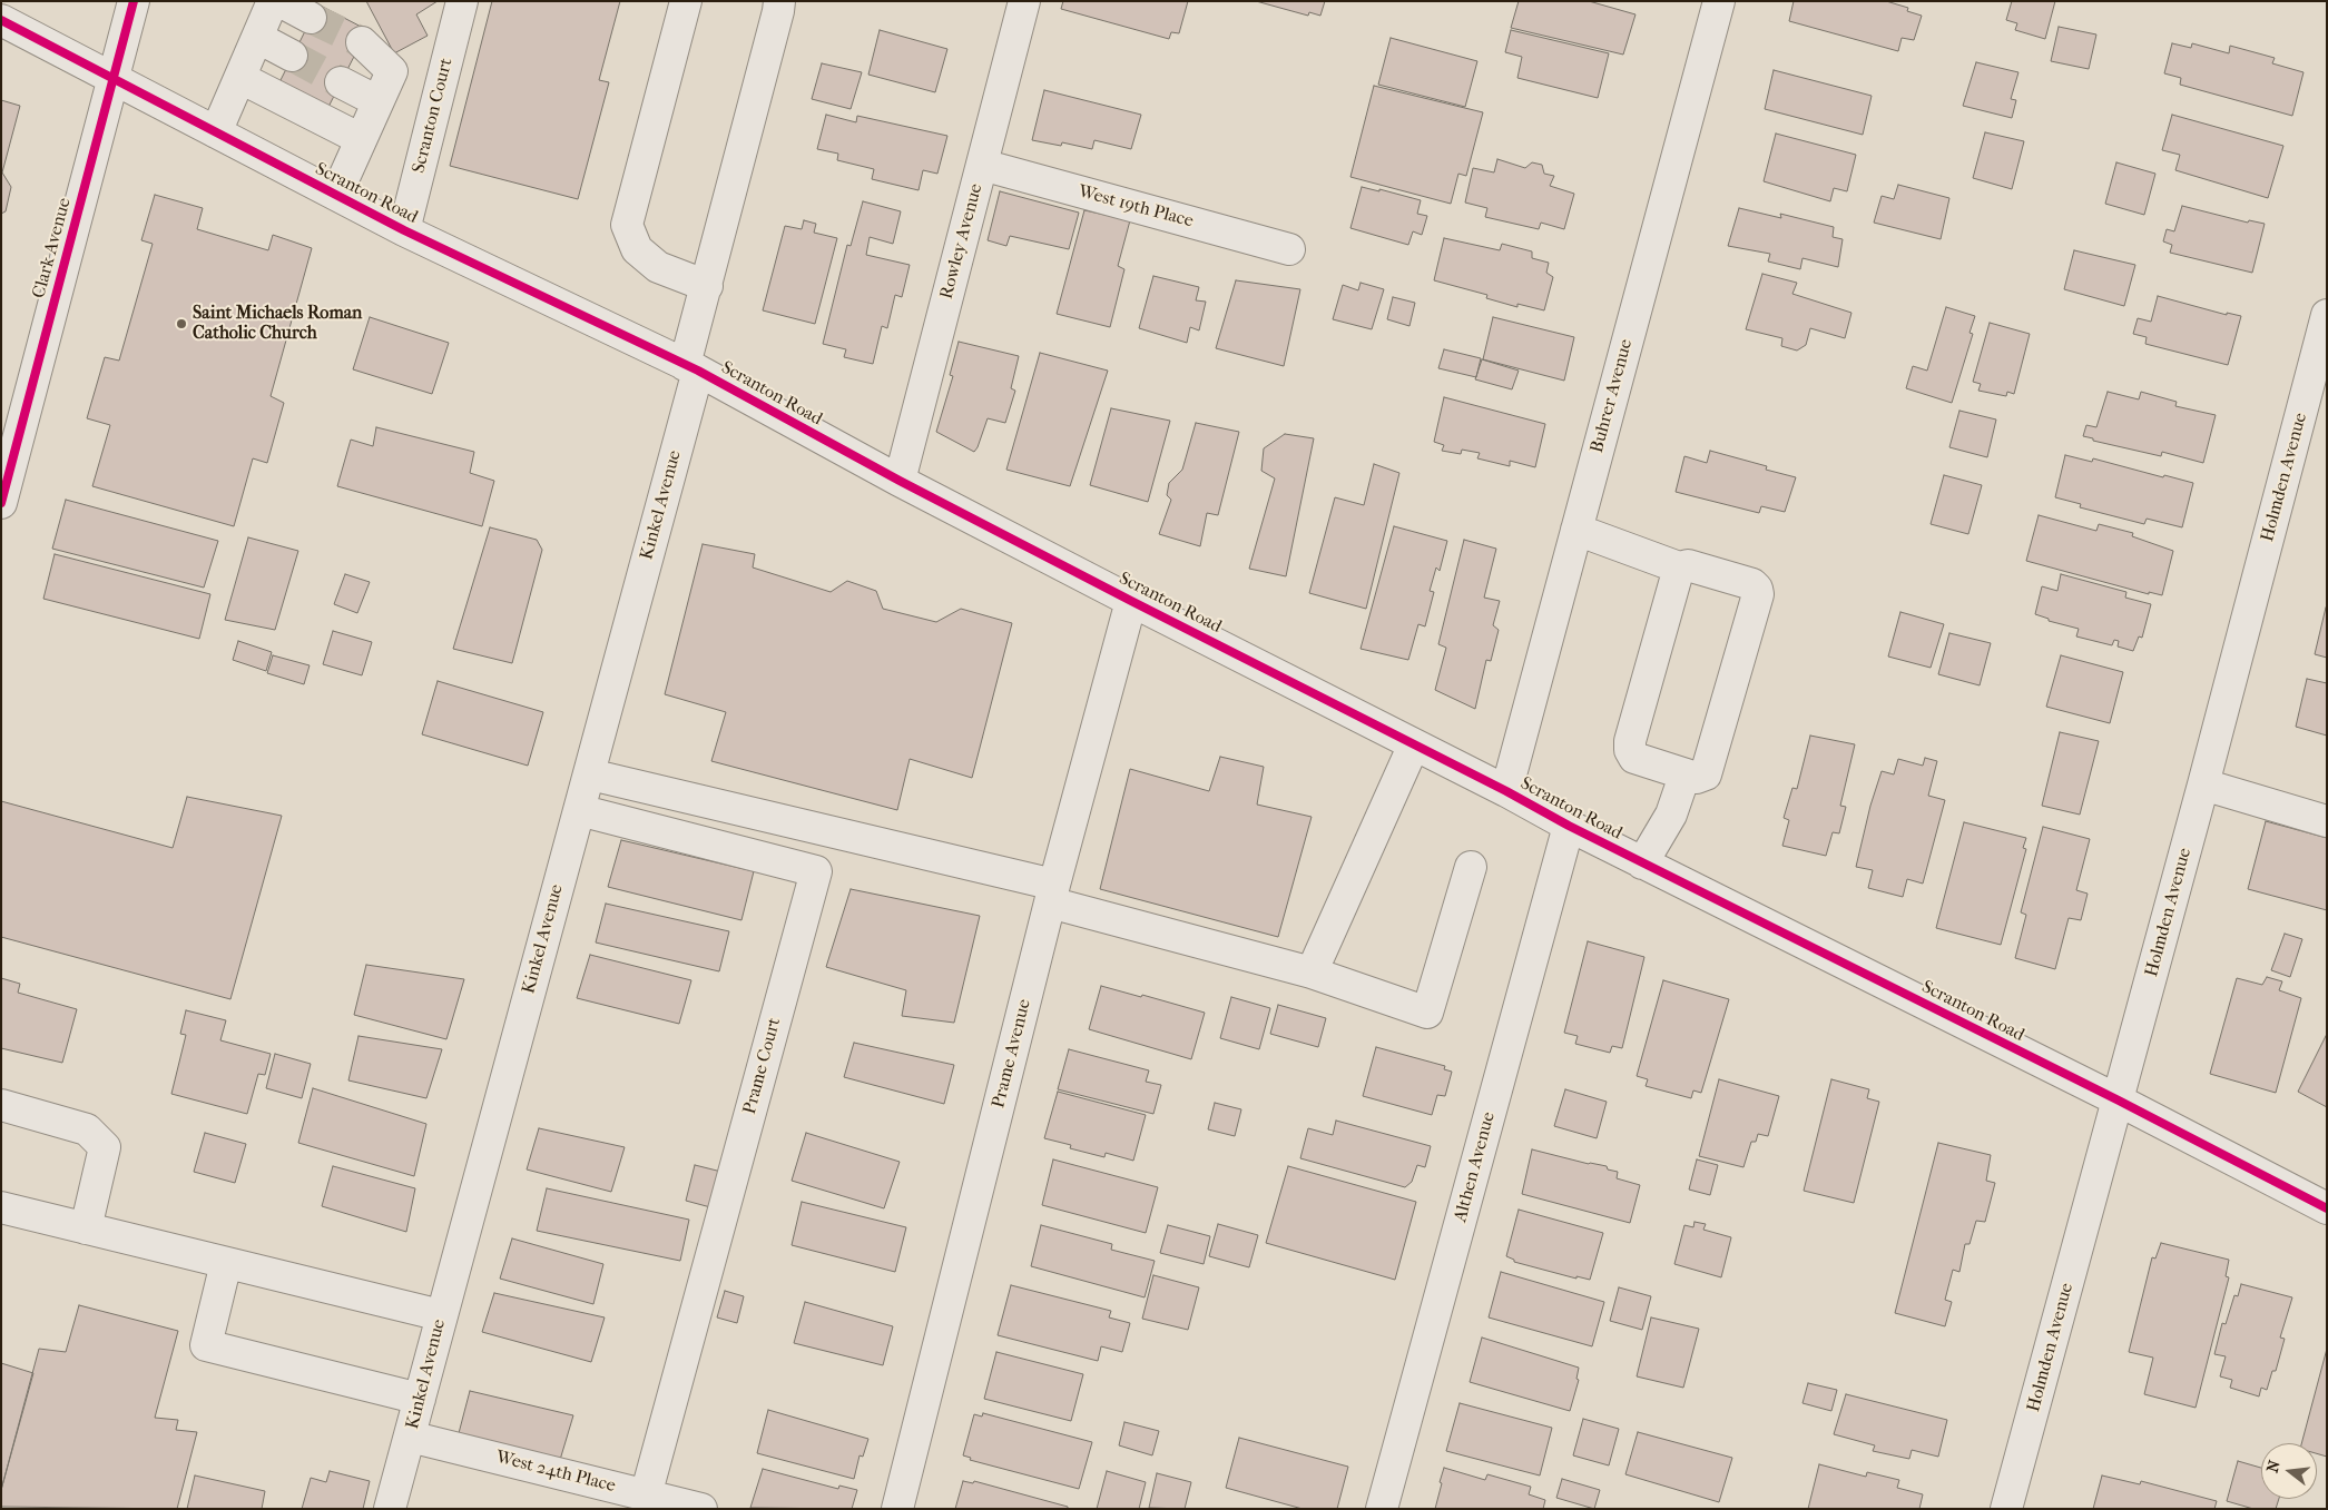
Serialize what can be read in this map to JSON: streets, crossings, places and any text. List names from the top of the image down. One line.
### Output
{"streets":{"street":["Scranton Court","Scranton Road","West 19th Place","Rowley Avenue","Clark Avenue","Buhrer Avenue","Holmden Avenue","Kinkel Avenue","Prame Avenue","Prame Court","Althen Avenue","West 24th Place"]},"crossings":[["Scranton Court","Scranton Road"],["Scranton Road","Rowley Avenue"],["Scranton Road","Clark Avenue"],["Scranton Road","Buhrer Avenue"],["Scranton Road","Holmden Avenue"],["Scranton Road","Kinkel Avenue"],["Scranton Road","Prame Avenue"],["Scranton Road","Althen Avenue"],["West 19th Place","Rowley Avenue"],["Kinkel Avenue","Prame Court"],["Kinkel Avenue","West 24th Place"],["Prame Court","West 24th Place"]],"places":["Saint Michaels Roman Catholic Church"],"north":"left"}
